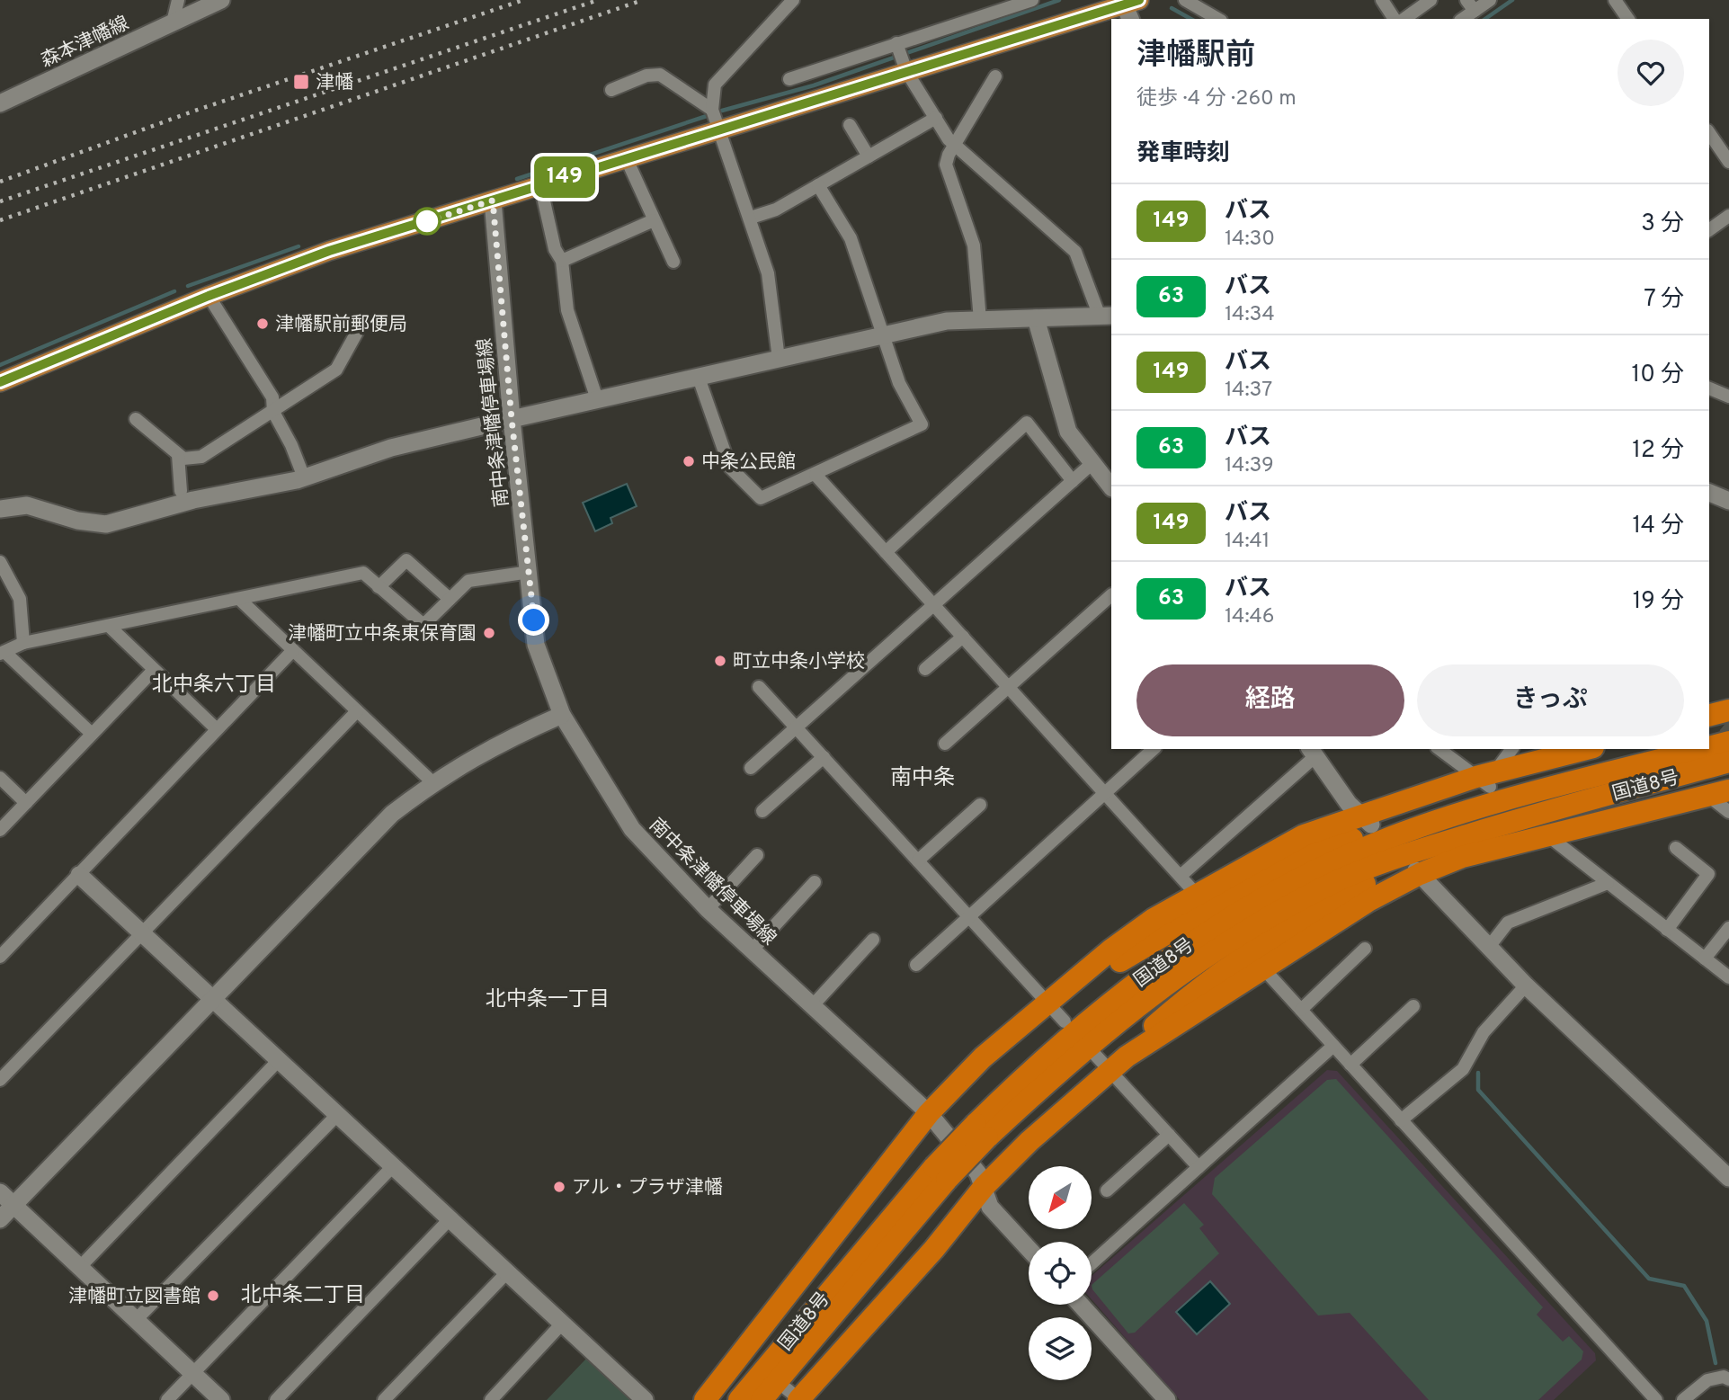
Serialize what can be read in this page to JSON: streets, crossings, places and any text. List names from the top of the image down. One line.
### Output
{"streets":{"highway":["国道8号"],"street":["森本津幡線","南中条津幡停車場線"]},"districts":["北中条六丁目","南中条","北中条一丁目","北中条二丁目"],"places":{"transit":["津幡"],"other":["津幡駅前郵便局","中条公民館","津幡町立中条東保育園","町立中条小学校","アル・プラザ津幡","津幡町立図書館"]},"lines":["bus line 149"],"north":"bottom left","page":{"on_map":"149","heading":[["津幡駅前","徒歩 · 4 分 · 260 m"],"発車時刻"],"list":[{"mark":"149","name":"バス","note":"14:30","value":"3 分"},{"mark":"63","name":"バス","note":"14:34","value":"7 分"},{"mark":"149","name":"バス","note":"14:37","value":"10 分"},{"mark":"63","name":"バス","note":"14:39","value":"12 分"},{"mark":"149","name":"バス","note":"14:41","value":"14 分"},{"mark":"63","name":"バス","note":"14:46","value":"19 分"}],"buttons":["経路","きっぷ"]}}
